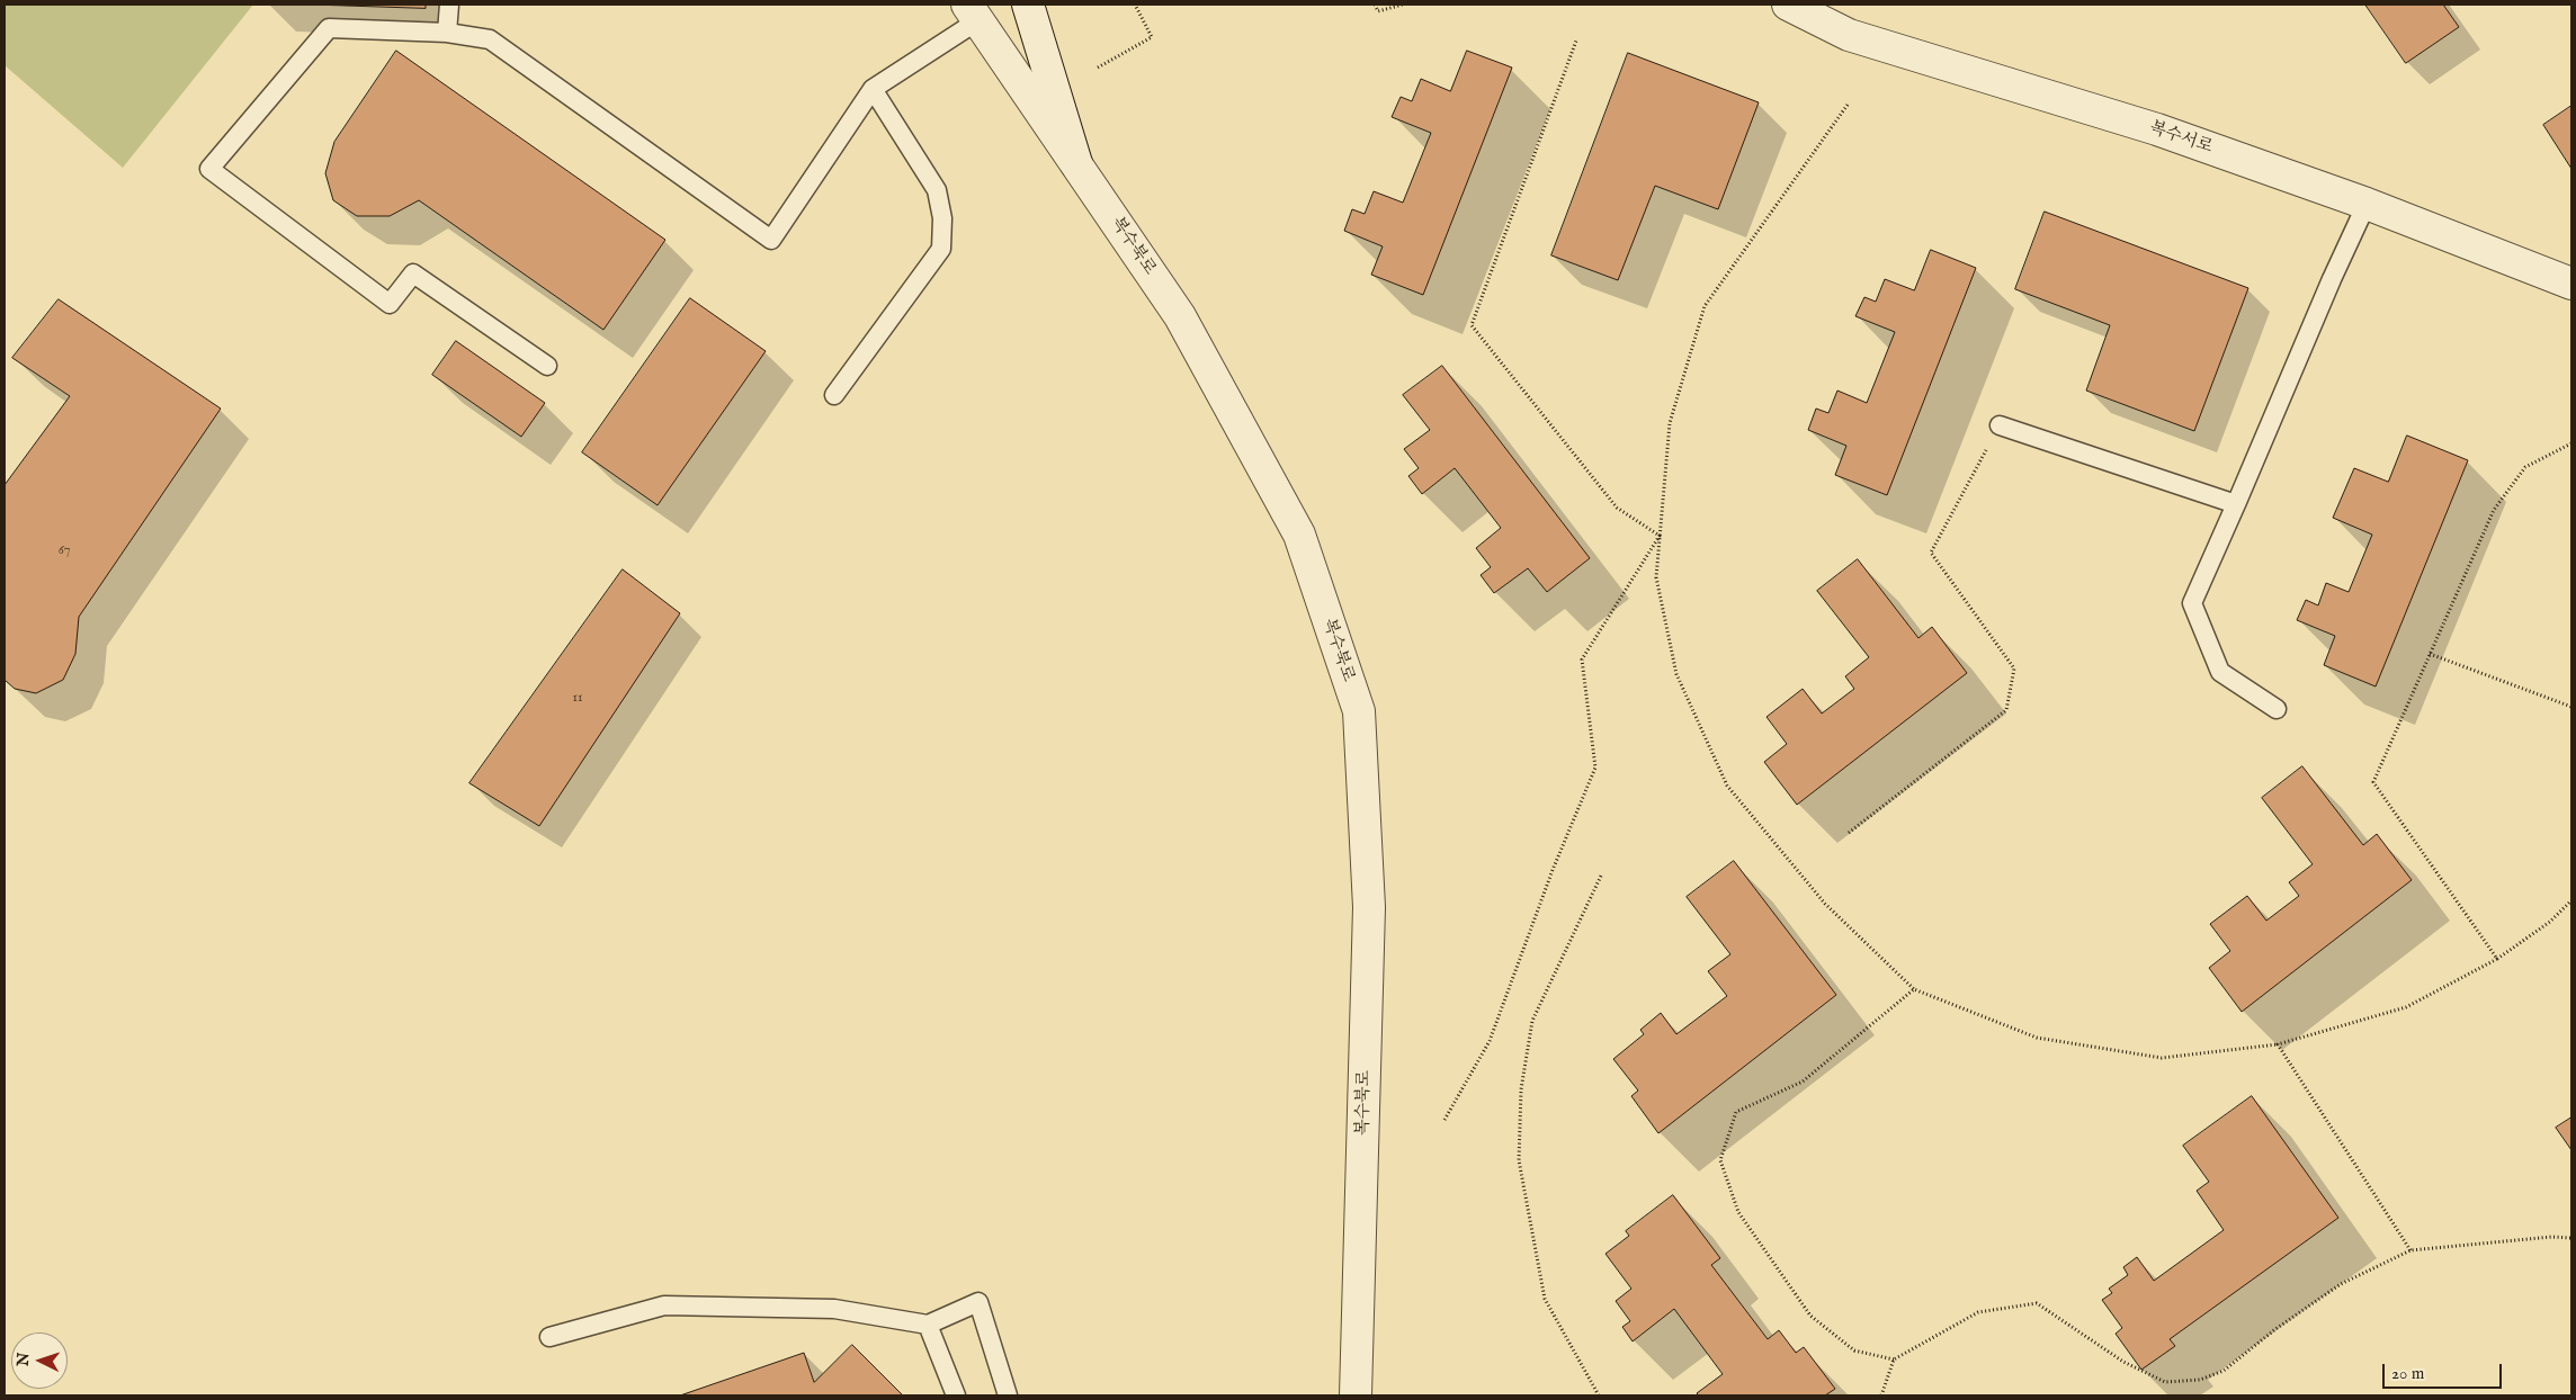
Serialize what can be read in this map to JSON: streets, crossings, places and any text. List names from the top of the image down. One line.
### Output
{"streets":{"street":["복수서로","복수북로"]},"house_numbers":["67","11"],"scale_bar":"20 m","north":"left"}
